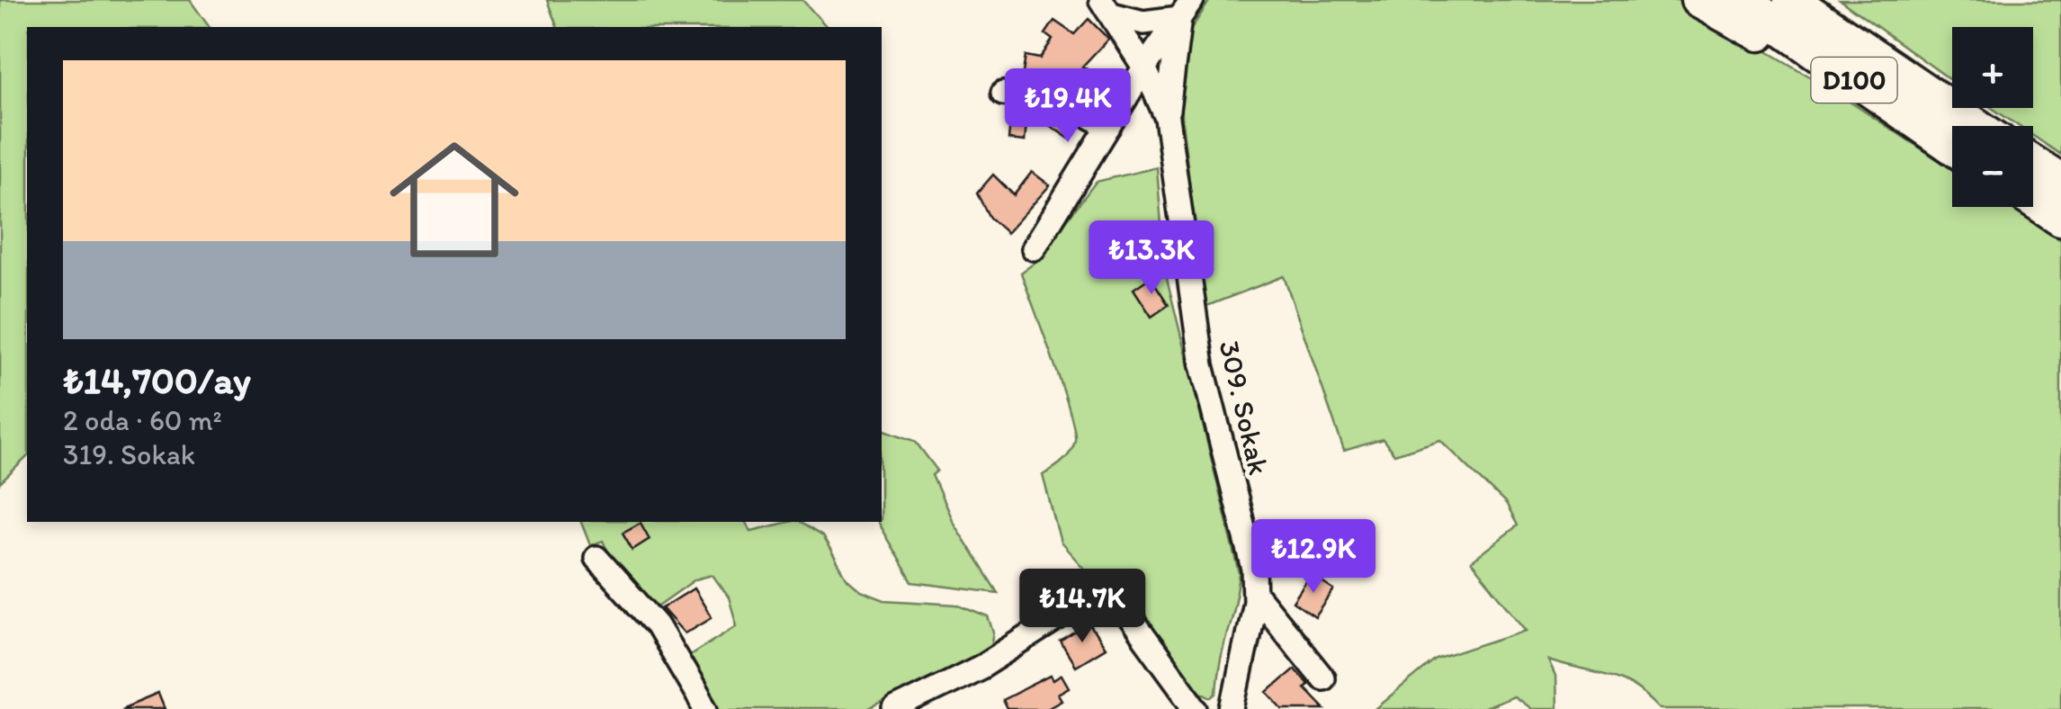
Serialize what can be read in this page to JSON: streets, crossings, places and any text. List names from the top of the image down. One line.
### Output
{"streets":{"highway":["D100"],"street":["309. Sokak"]},"page":{"map_buttons":["+","−"],"list":[{"name":"₺14,700/ay","note":"2 oda · 60 m² · 319. Sokak"}],"price":["₺19.4K","₺13.3K","₺12.9K","₺14.7K"]}}
